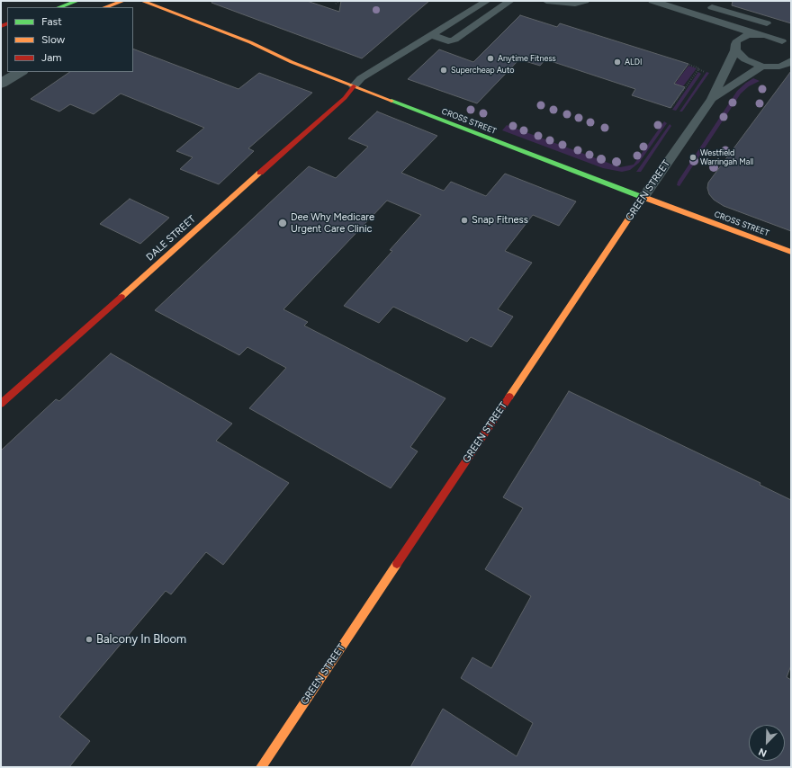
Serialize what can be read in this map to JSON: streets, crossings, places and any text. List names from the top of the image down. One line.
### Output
{"streets":{"main road":["CROSS STREET","GREEN STREET","DALE STREET"]},"crossings":[["CROSS STREET","GREEN STREET"],["CROSS STREET","DALE STREET"]],"places":["Anytime Fitness","ALDI","Supercheap Auto","Westfield Warringah Mall","Snap Fitness","Dee Why Medicare Urgent Care Clinic","Balcony In Bloom"],"legend":["Fast","Slow","Jam"],"north":"bottom left"}
